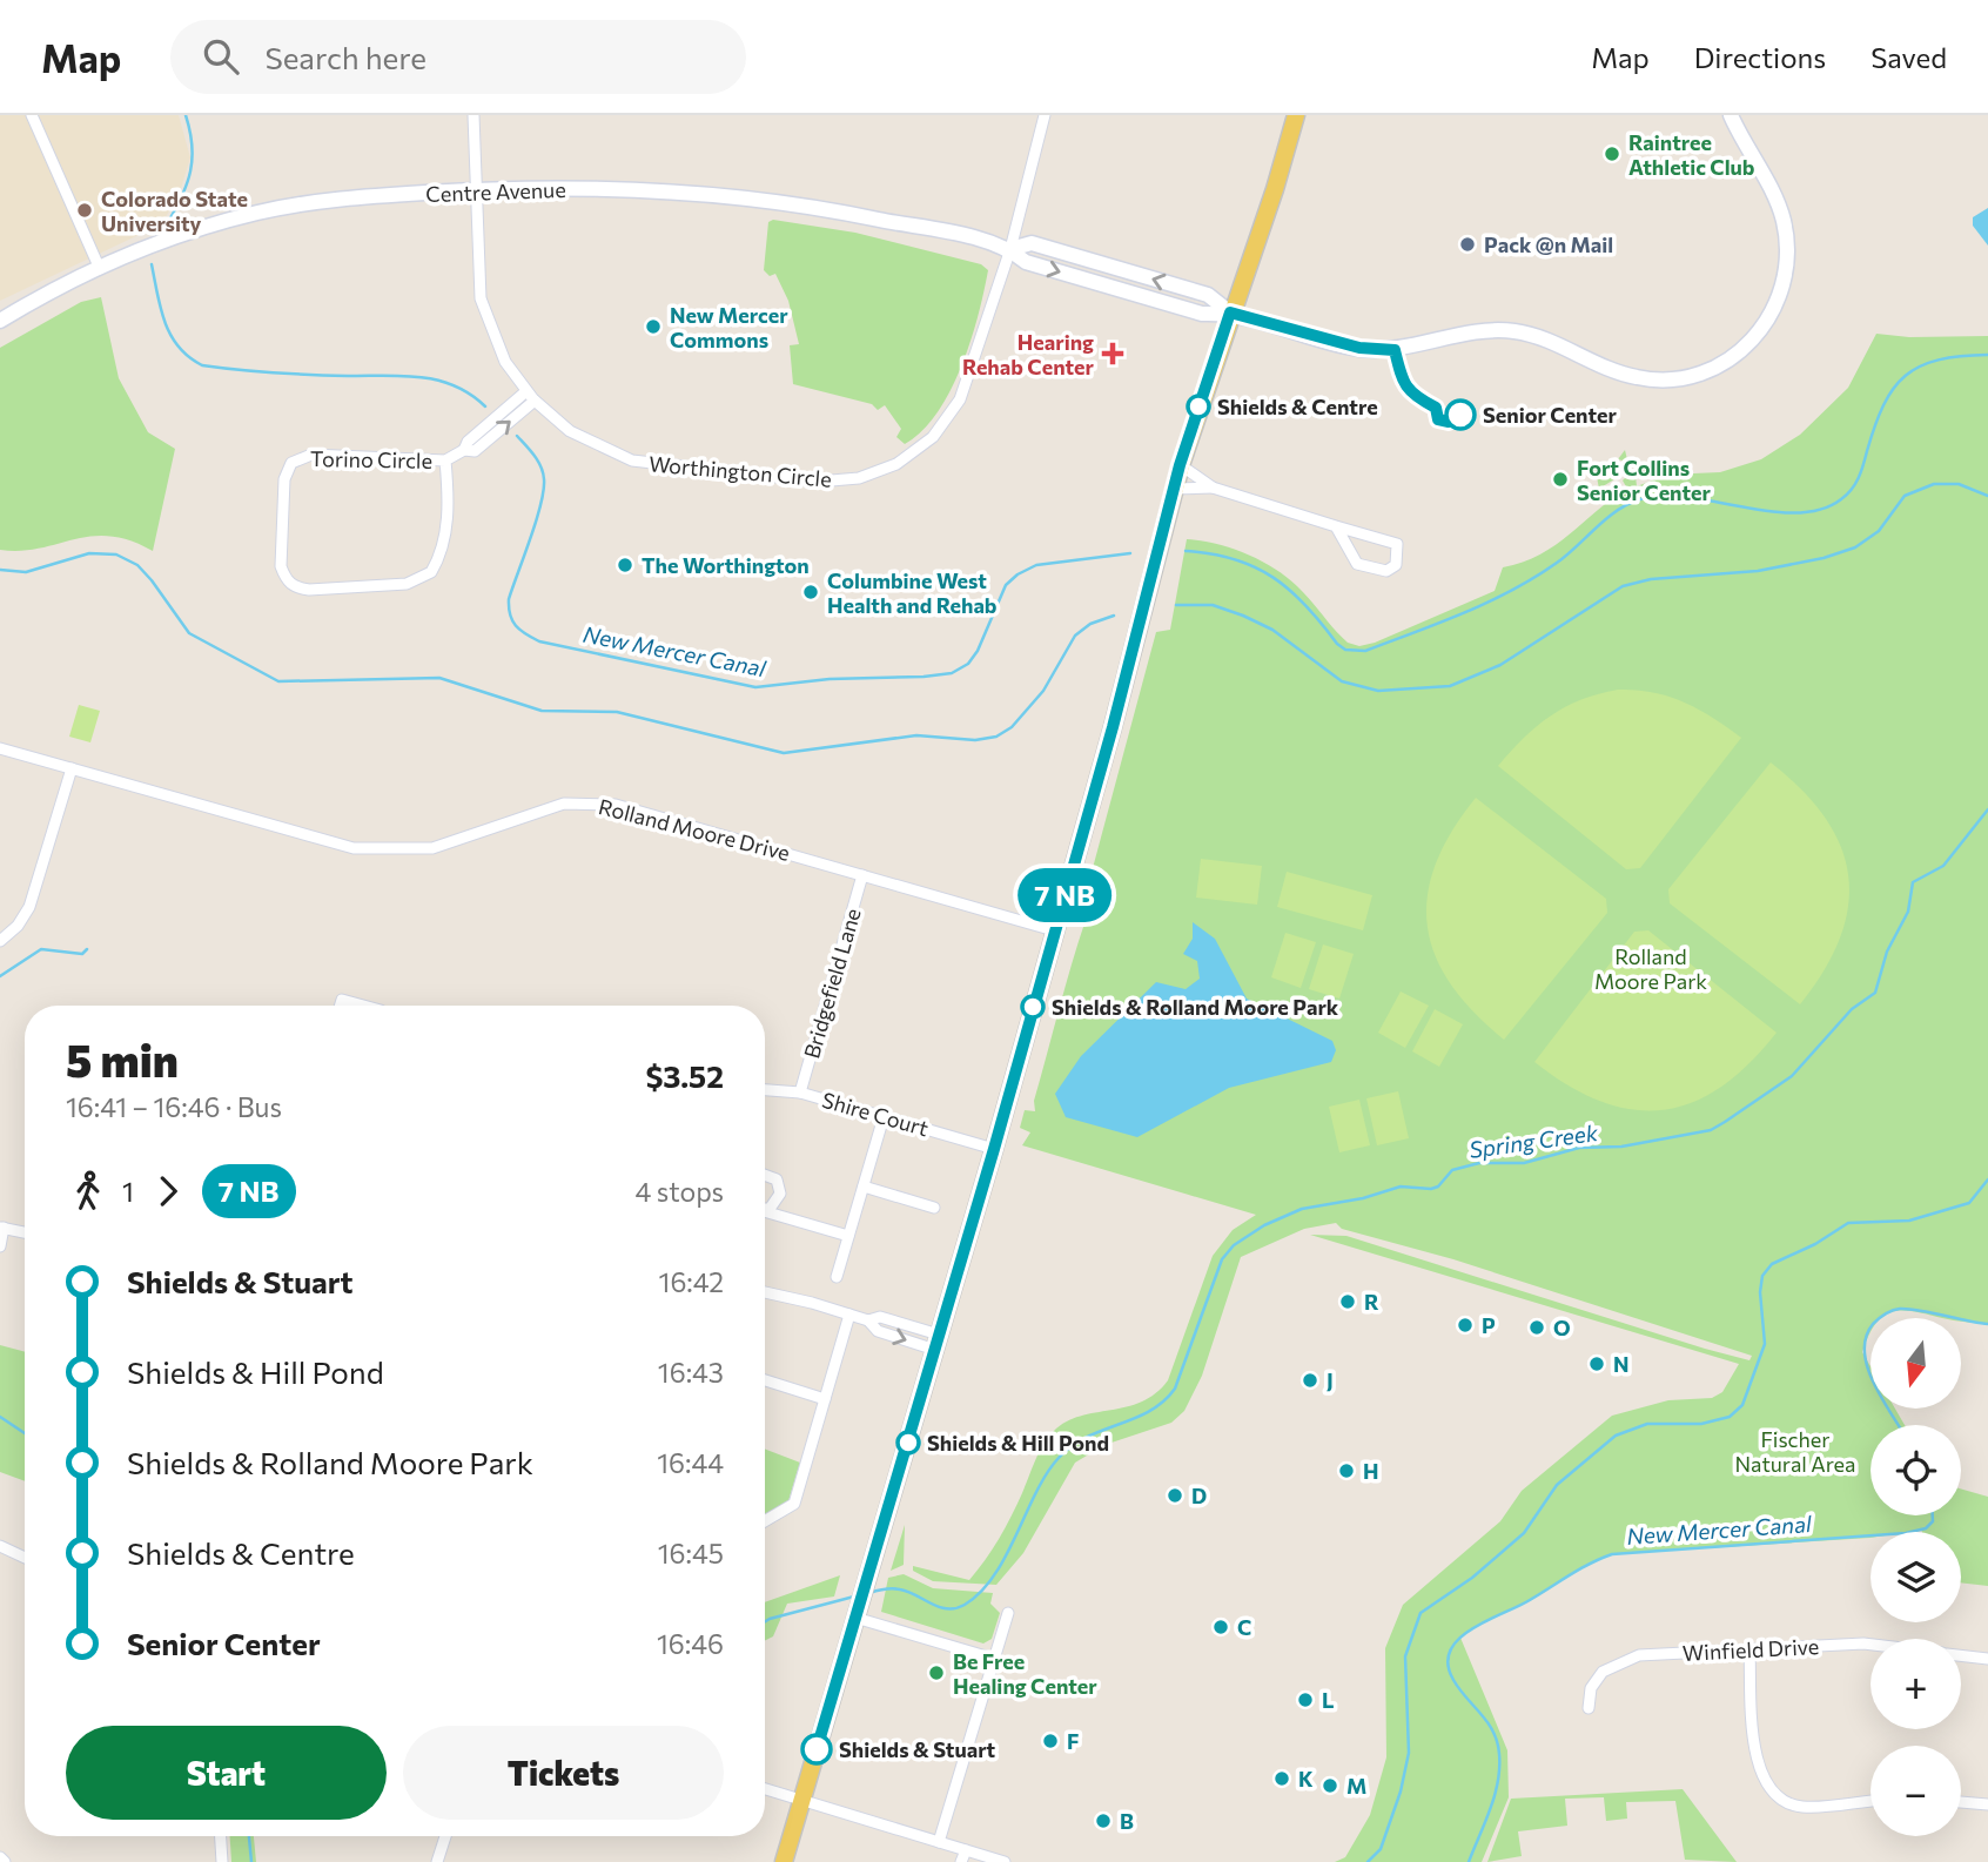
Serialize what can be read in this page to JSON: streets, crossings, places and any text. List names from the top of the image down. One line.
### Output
{"streets":{"street":["Centre Avenue","Torino Circle","Worthington Circle","Rolland Moore Drive","Bridgefield Lane","Shire Court","Winfield Drive"]},"crossings":[["Centre Avenue","Worthington Circle"],["Torino Circle","Worthington Circle"],["Rolland Moore Drive","Bridgefield Lane"],["Bridgefield Lane","Shire Court"]],"water":["New Mercer Canal","Spring Creek"],"parks":["Rolland Moore Park","Fischer Natural Area"],"places":{"other":["Raintree Athletic Club","Colorado State University","Pack @n Mail","New Mercer Commons","Shields & Centre","Senior Center","Fort Collins Senior Center","The Worthington","Columbine West Health and Rehab","Shields & Rolland Moore Park","R","P","O","N","J","Shields & Hill Pond","H","D","C","Be Free Healing Center","L","F","Shields & Stuart","K","M","B"],"health":["Hearing Rehab Center"]},"north":"bottom","page":{"header":"Map","search":"Search here","nav":["Map","Directions","Saved"],"on_map":"7 NB","heading":["5 min","16:41 – 16:46 · Bus","$3.52"],"legs":["1","7 NB","4 stops"],"list":[{"name":"Shields & Stuart","value":"16:42"},{"name":"Shields & Hill Pond","value":"16:43"},{"name":"Shields & Rolland Moore Park","value":"16:44"},{"name":"Shields & Centre","value":"16:45"},{"name":"Senior Center","value":"16:46"}],"map_buttons":["+","−"],"buttons":["Start","Tickets"]}}
